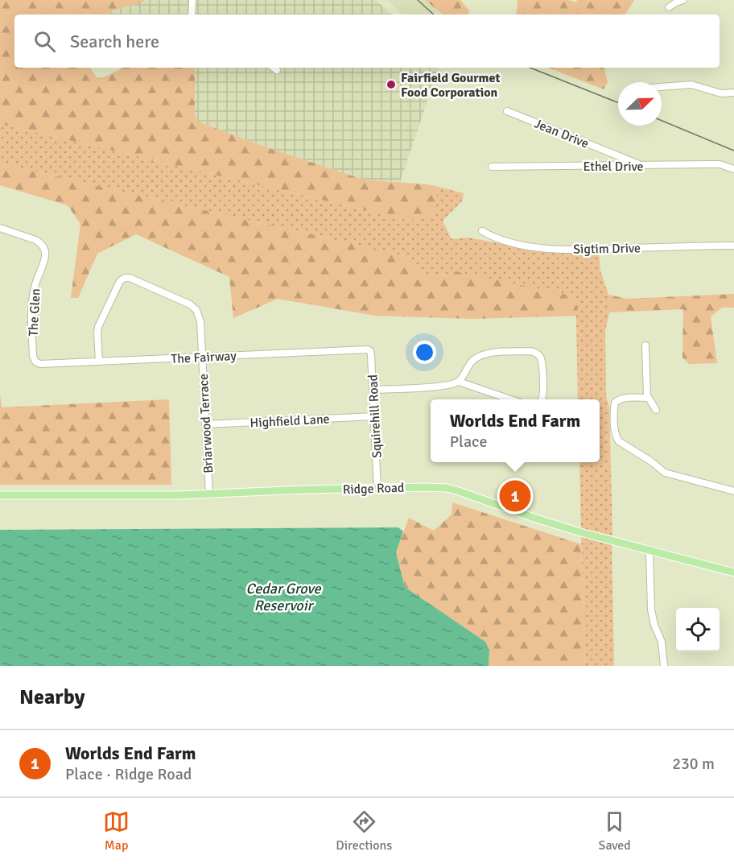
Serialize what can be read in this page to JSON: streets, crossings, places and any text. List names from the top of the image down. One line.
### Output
{"streets":{"main road":["Ridge Road"],"street":["Jean Drive","Ethel Drive","Sigtim Drive","The Glen","The Fairway","Squirehill Road","Highfield Lane","Briarwood Terrace"]},"crossings":[["Jean Drive","Ethel Drive"],["The Glen","The Fairway"],["The Fairway","Squirehill Road"],["The Fairway","Briarwood Terrace"],["Squirehill Road","Highfield Lane"],["Squirehill Road","Ridge Road"],["Highfield Lane","Briarwood Terrace"],["Briarwood Terrace","Ridge Road"]],"water":["Cedar Grove Reservoir"],"places":["Fairfield Gourmet Food Corporation"],"north":"top right","page":{"search":"Search here","popup":["Worlds End Farm","Place"],"pins":"1","heading":"Nearby","list":[{"mark":"1","name":"Worlds End Farm","note":"Place · Ridge Road","value":"230 m"}],"nav":["Map","Directions","Saved"]}}
